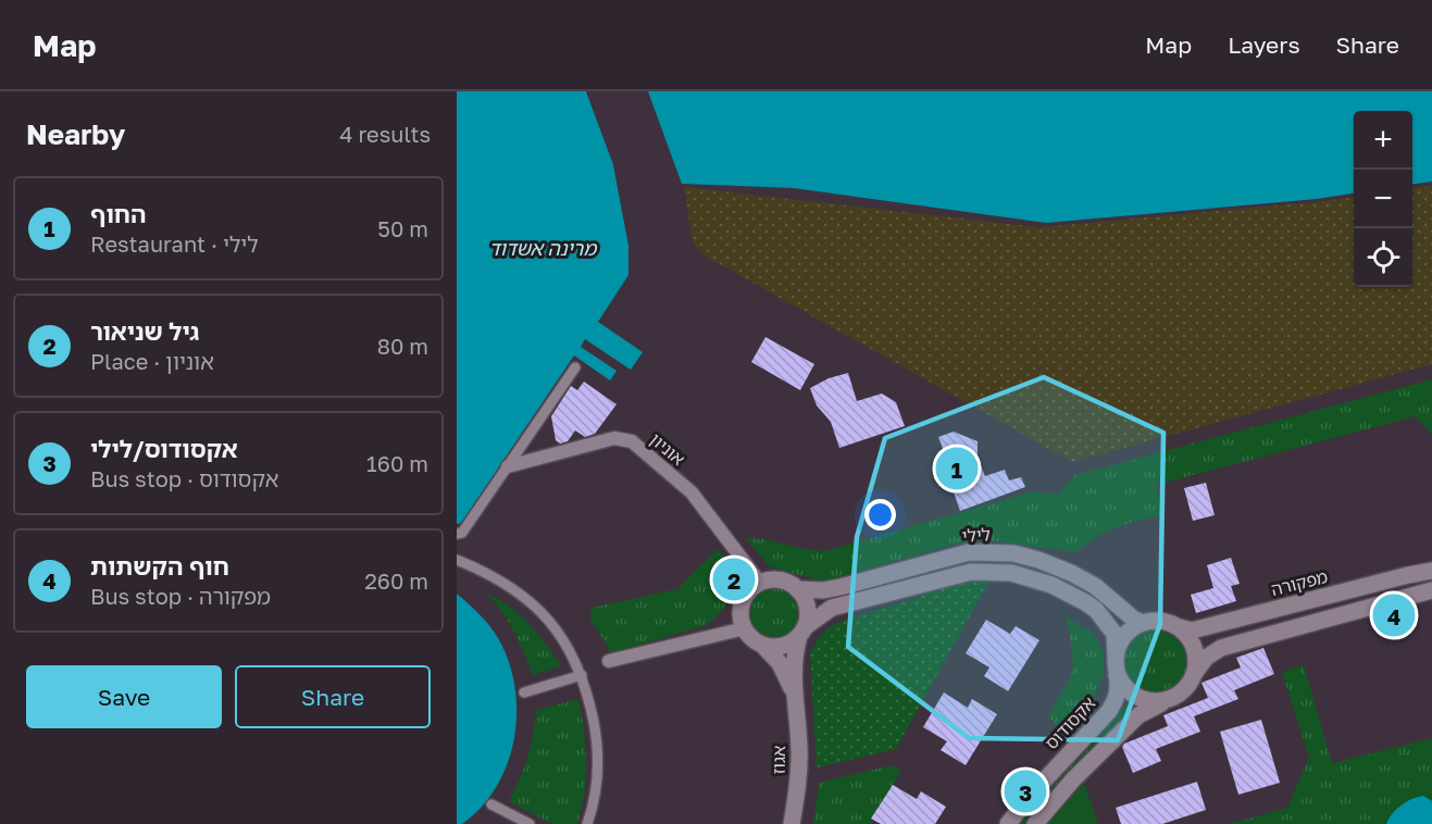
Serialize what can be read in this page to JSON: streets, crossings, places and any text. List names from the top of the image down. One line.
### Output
{"streets":{"street":["אוניון","לילי","מפקורה","אקסודוס","אגוז"]},"crossings":[["אוניון","לילי"],["אוניון","אגוז"],["לילי","מפקורה"],["לילי","אקסודוס"],["לילי","אגוז"],["מפקורה","אקסודוס"]],"water":["מרינה אשדוד"],"page":{"header":"Map","nav":["Map","Layers","Share"],"heading":["Nearby","4 results"],"map_buttons":["+","−"],"list":[{"mark":"1","name":"החוף","note":"Restaurant · לילי","value":"50 m"},{"mark":"2","name":"גיל שניאור","note":"Place · אוניון","value":"80 m"},{"mark":"3","name":"אקסודוס/לילי","note":"Bus stop · אקסודוס","value":"160 m"},{"mark":"4","name":"חוף הקשתות","note":"Bus stop · מפקורה","value":"260 m"}],"pins":["1","2","4","3"],"buttons":["Save","Share"]}}
